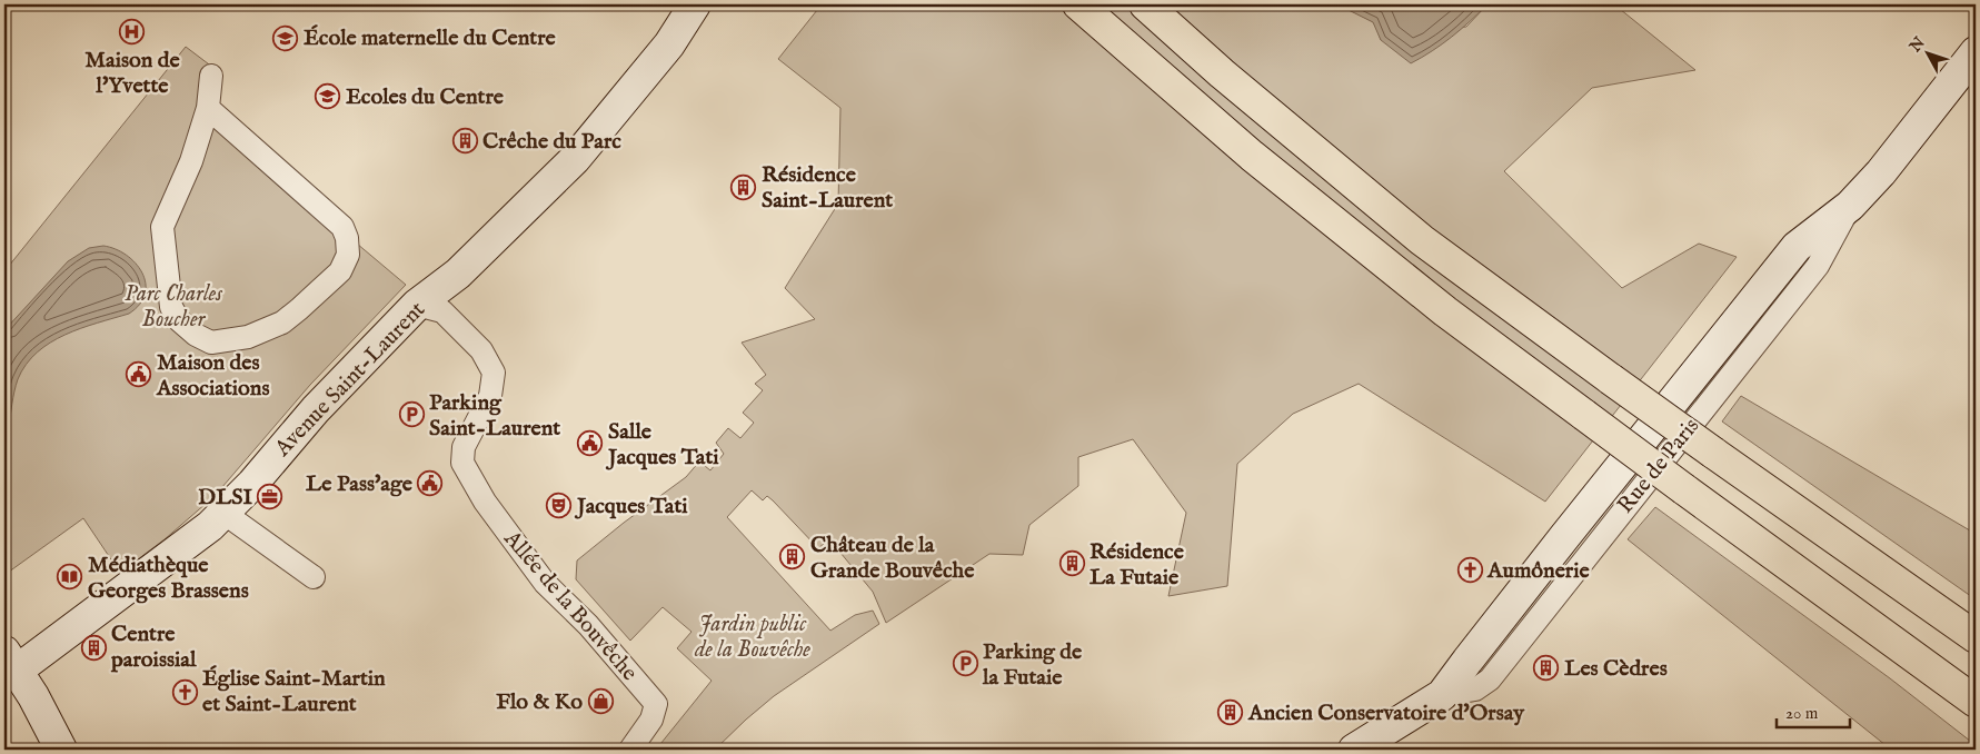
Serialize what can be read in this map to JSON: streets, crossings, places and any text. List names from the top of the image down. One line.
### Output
{"streets":{"main road":["Avenue Saint-Laurent","Rue de Paris"],"street":["Allée de la Bouvêche"]},"crossings":[["Avenue Saint-Laurent","Allée de la Bouvêche"]],"parks":["Parc Charles Boucher","Jardin public de la Bouvêche"],"places":{"hospital":["Maison de l'Yvette"],"school or university":["École maternelle du Centre","Ecoles du Centre"],"building":["Crêche du Parc","Résidence Saint-Laurent","Château de la Grande Bouvêche","Résidence La Futaie","Centre paroissial","Les Cèdres","Ancien Conservatoire d'Orsay"],"public building":["Maison des Associations","Salle Jacques Tati","Le Pass'age"],"parking":["Parking Saint-Laurent","Parking de la Futaie"],"office":["DLSI"],"theatre":["Jacques Tati"],"church":["Aumônerie","Église Saint-Martin et Saint-Laurent"],"library":["Médiathèque Georges Brassens"],"shop":["Flo & Ko"]},"scale_bar":"20 m","north":"top left"}
